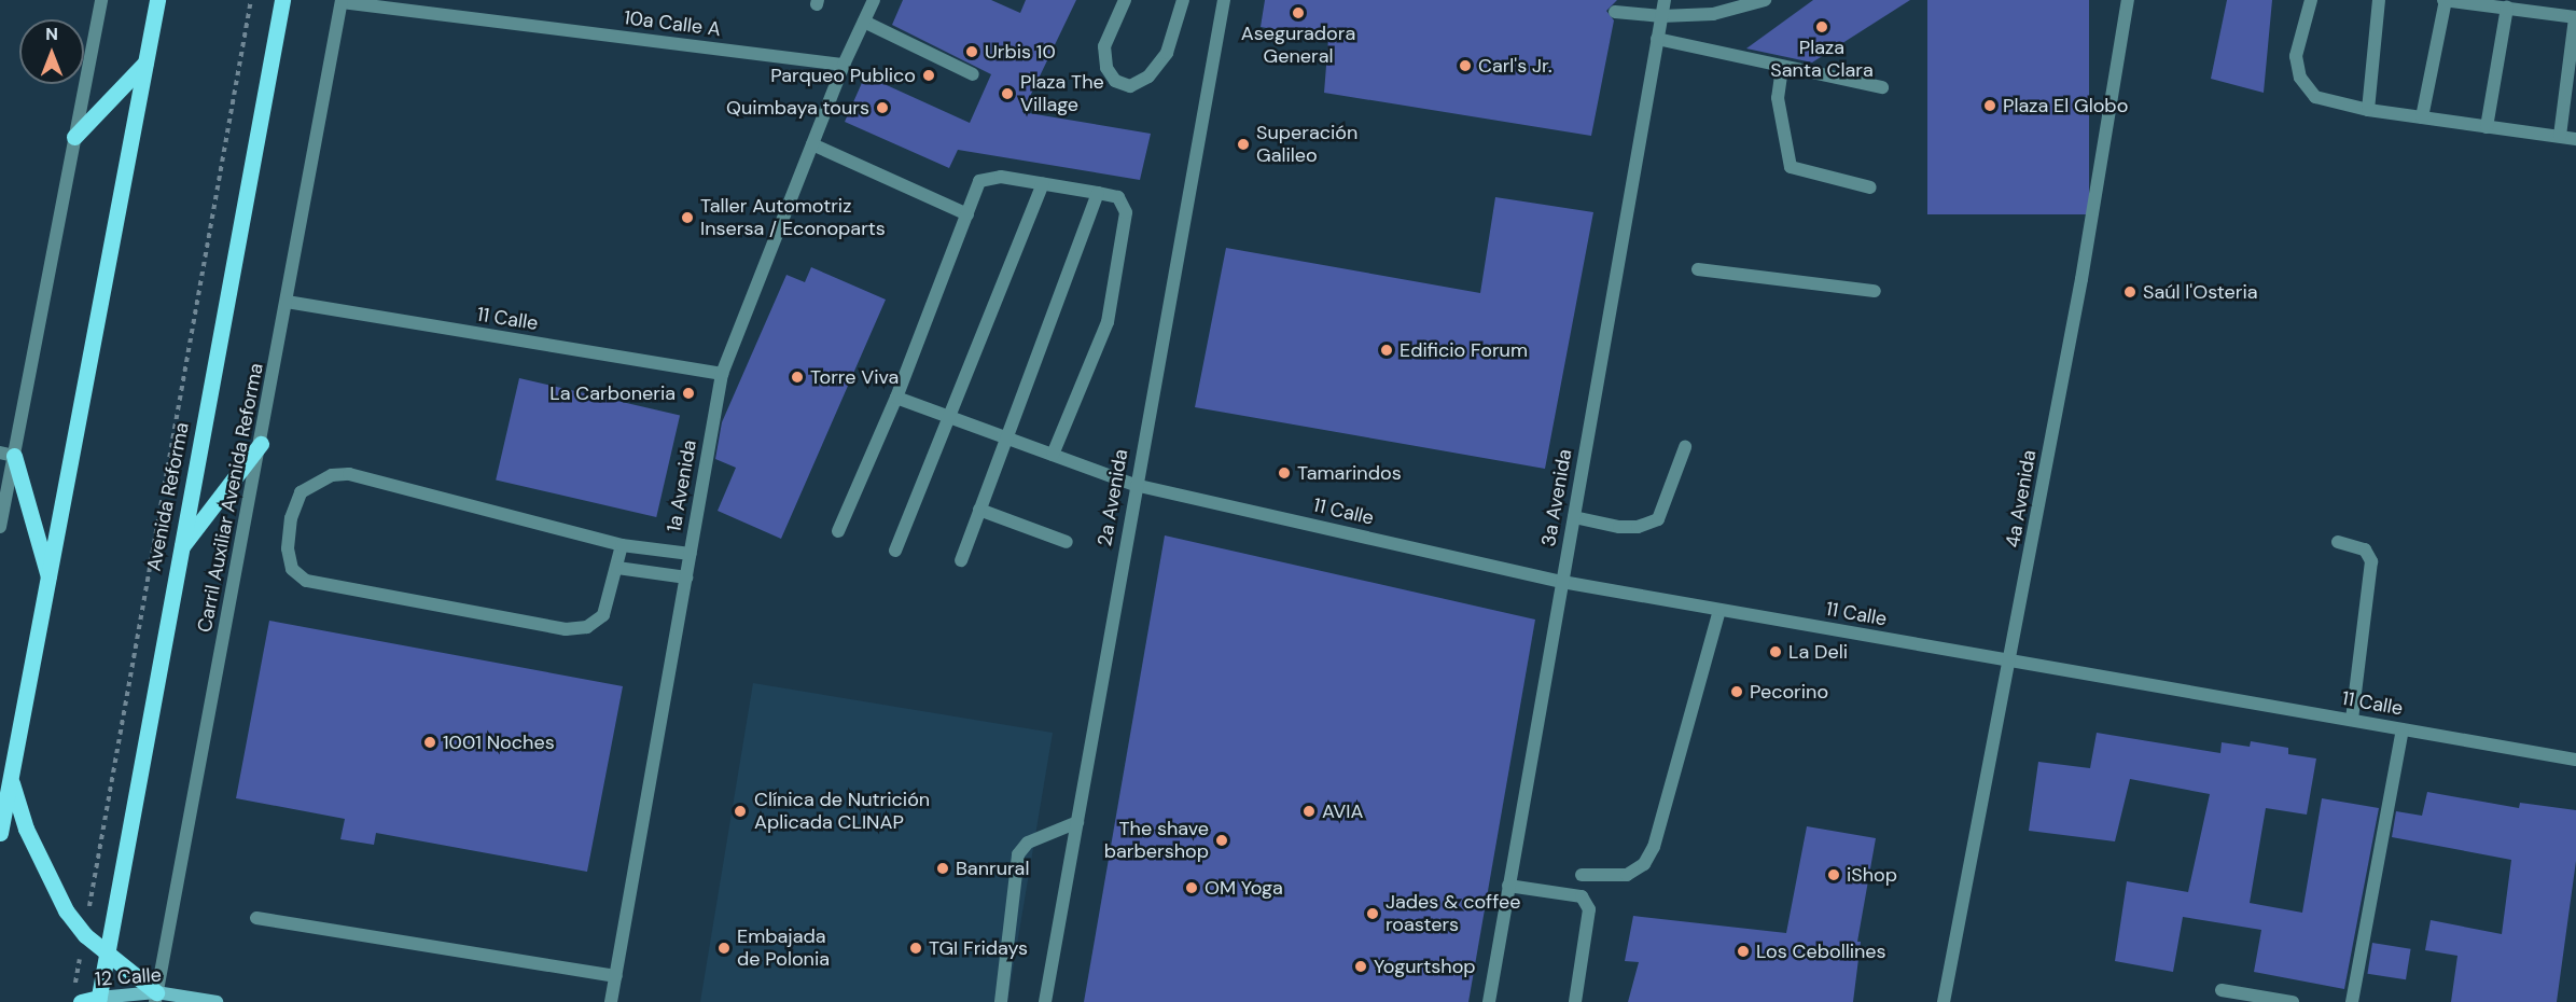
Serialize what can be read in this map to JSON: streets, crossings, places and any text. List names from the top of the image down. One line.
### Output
{"streets":{"main road":["Avenida Reforma","12 Calle"],"street":["10a Calle A","11 Calle","1a Avenida","Carril Auxiliar Avenida Reforma","2a Avenida","3a Avenida","4a Avenida"]},"crossings":[["10a Calle A","1a Avenida"],["10a Calle A","Carril Auxiliar Avenida Reforma"],["11 Calle","1a Avenida"],["11 Calle","Carril Auxiliar Avenida Reforma"],["11 Calle","2a Avenida"],["11 Calle","3a Avenida"],["11 Calle","4a Avenida"],["Avenida Reforma","12 Calle"],["Carril Auxiliar Avenida Reforma","12 Calle"]],"places":["Aseguradora General","Plaza Santa Clara","Urbis 10","Carl's Jr.","Parqueo Publico","Plaza The Village","Plaza El Globo","Quimbaya tours","Superación Galileo","Taller Automotriz Insersa / Econoparts","Saúl l'Osteria","Edificio Forum","Torre Viva","La Carboneria","Tamarindos","La Deli","Pecorino","1001 Noches","Clínica de Nutrición Aplicada CLINAP","AVIA","The shave barbershop","Banrural","iShop","OM Yoga","Jades & coffee roasters","Embajada de Polonia","TGI Fridays","Los Cebollines","Yogurtshop"],"north":"top"}
